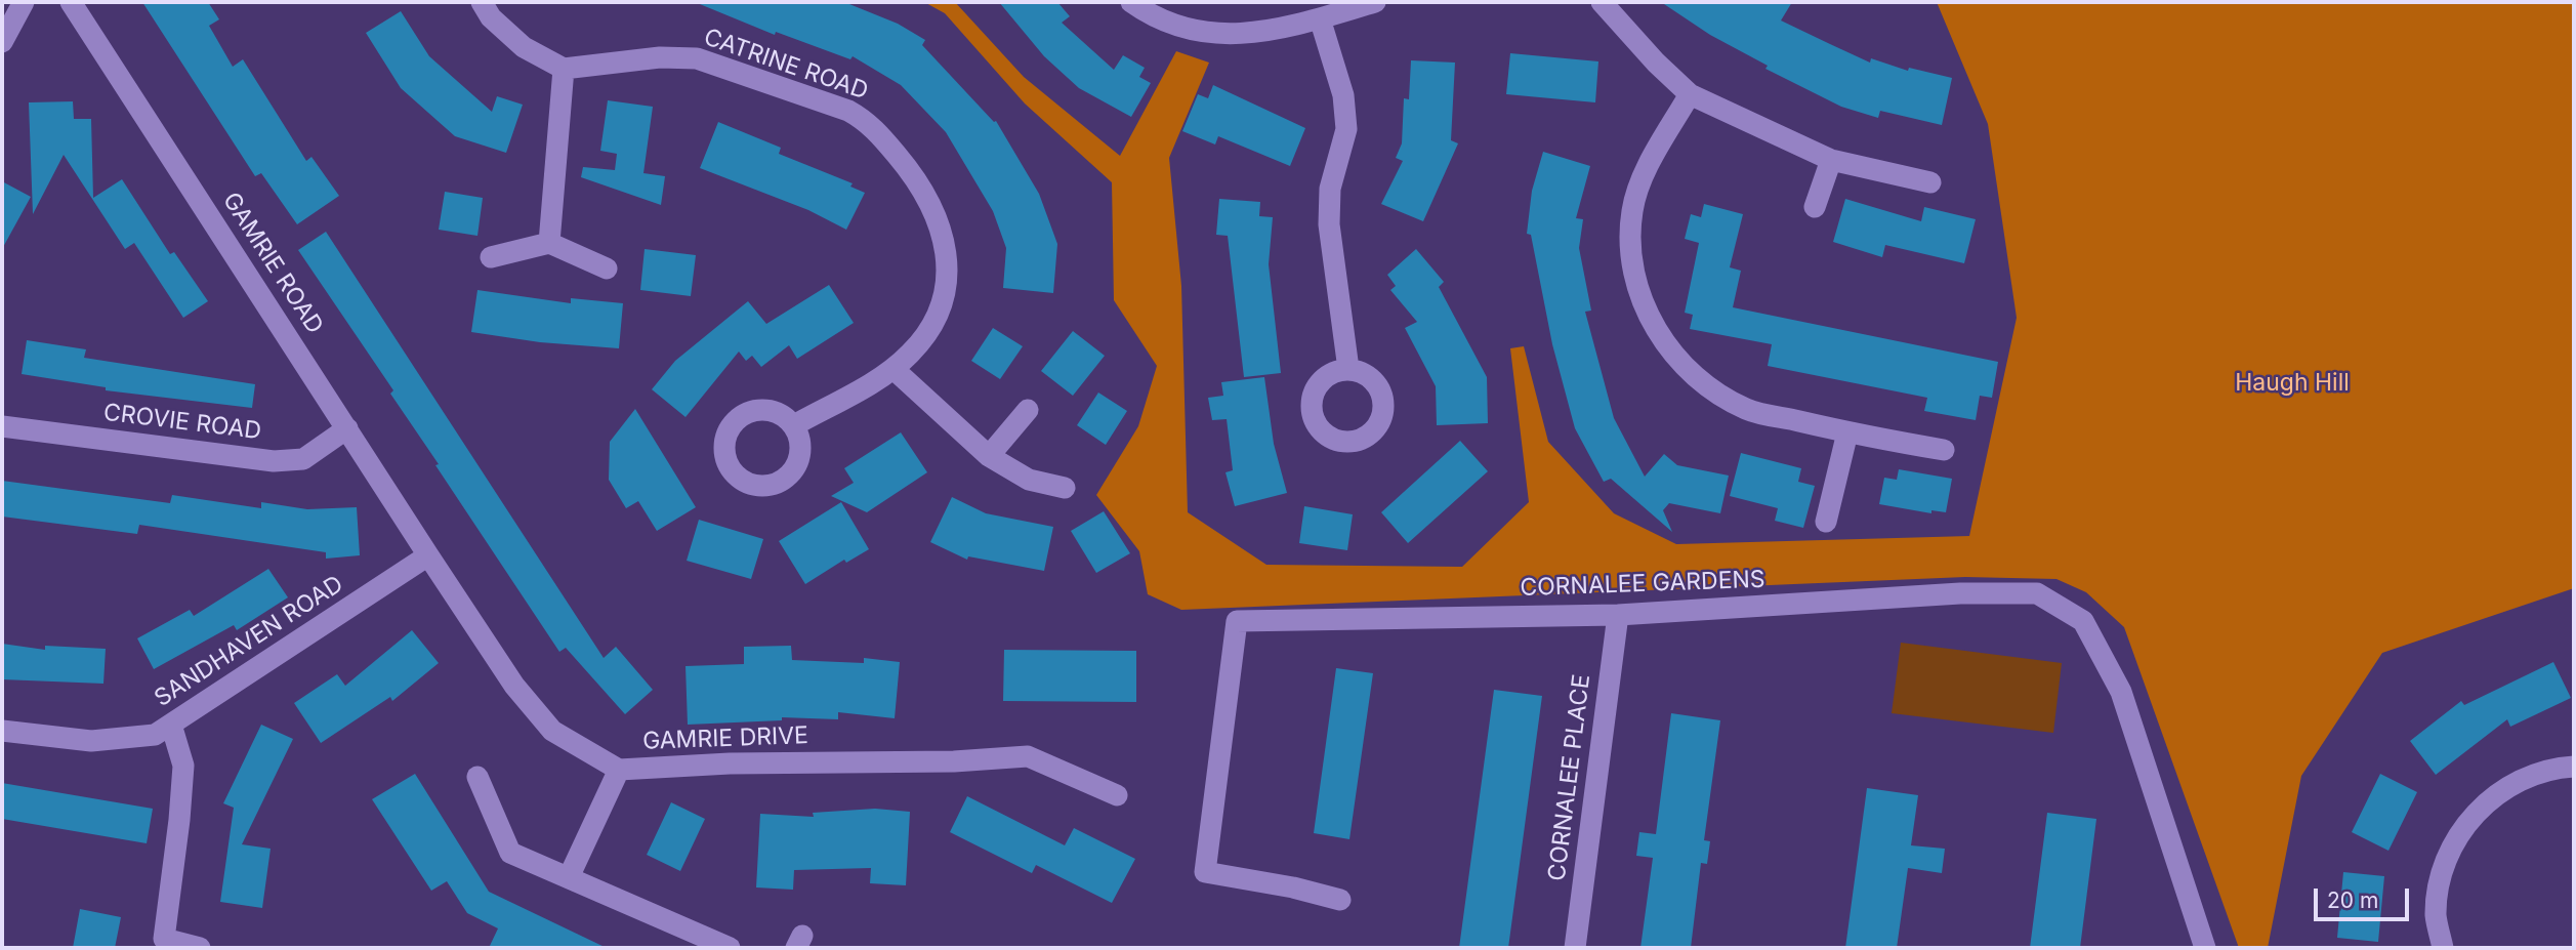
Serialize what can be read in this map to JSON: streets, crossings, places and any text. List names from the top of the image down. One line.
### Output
{"streets":{"street":["CATRINE ROAD","GAMRIE ROAD","CROVIE ROAD","CORNALEE GARDENS","SANDHAVEN ROAD","GAMRIE DRIVE","CORNALEE PLACE"]},"crossings":[["GAMRIE ROAD","CROVIE ROAD"],["GAMRIE ROAD","SANDHAVEN ROAD"],["GAMRIE ROAD","GAMRIE DRIVE"],["CORNALEE GARDENS","CORNALEE PLACE"],["SANDHAVEN ROAD","GAMRIE DRIVE"]],"parks":["Haugh Hill"],"scale_bar":"20 m"}
